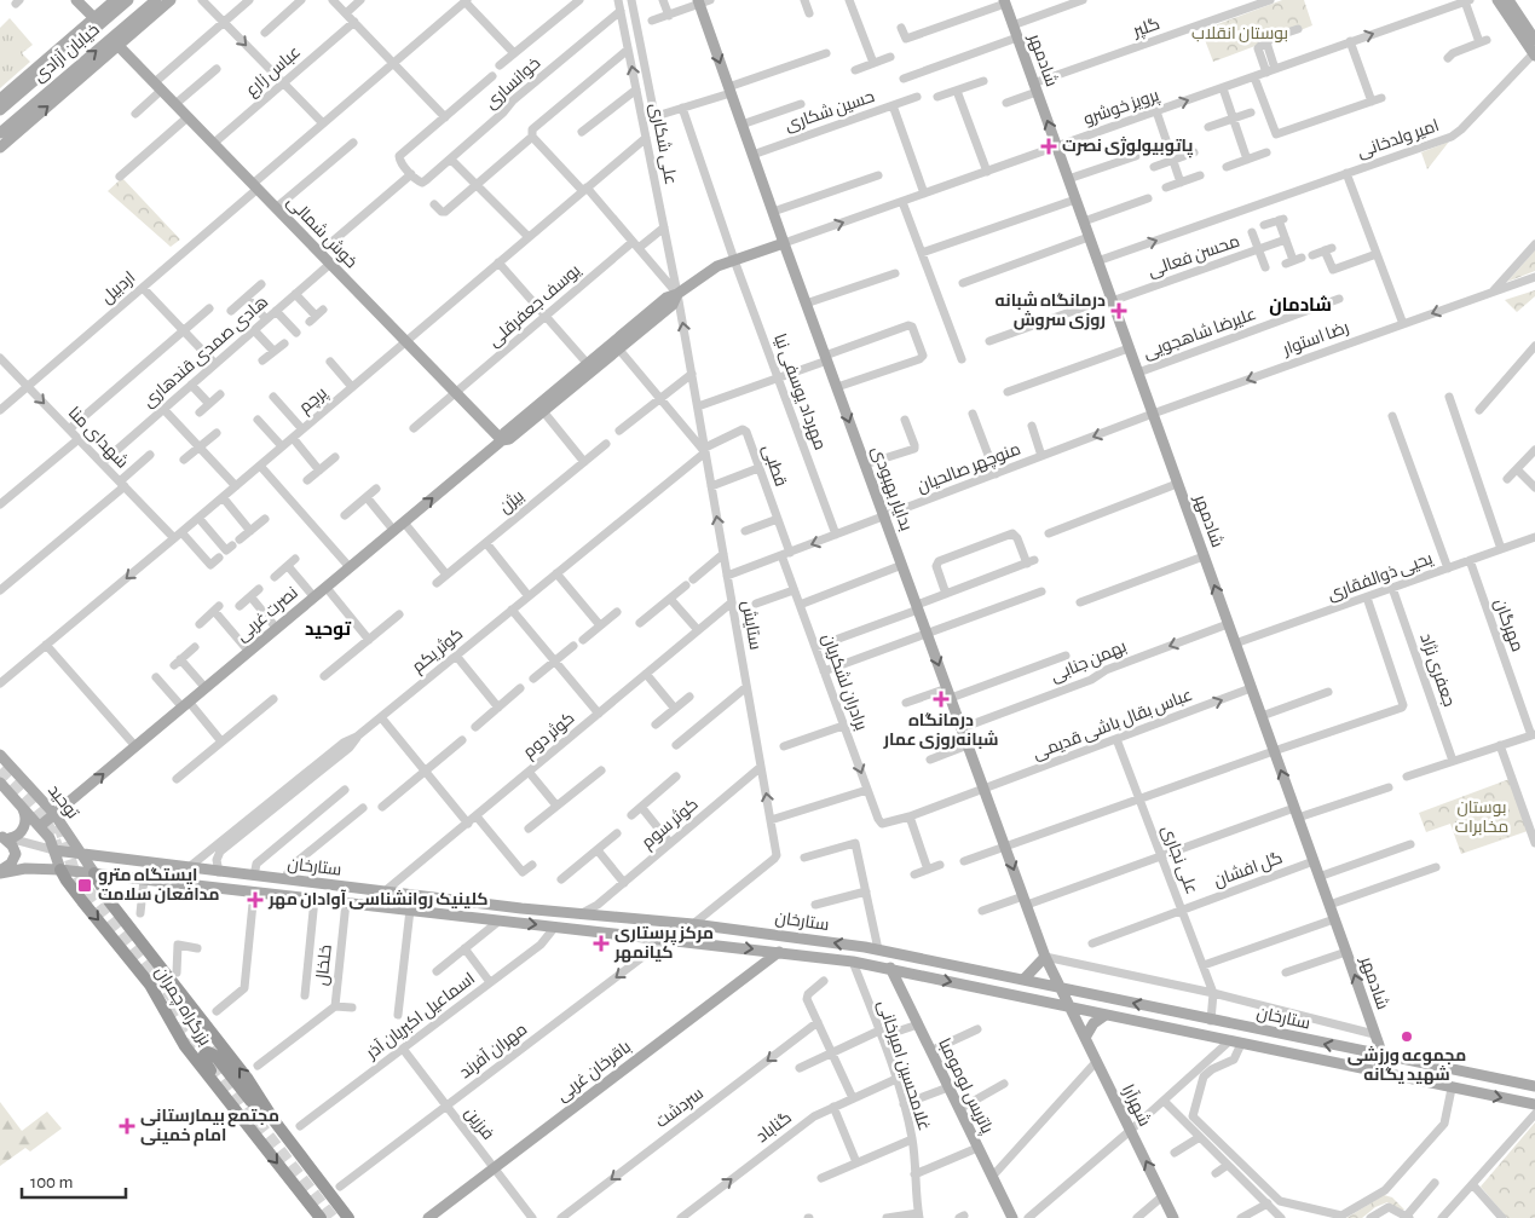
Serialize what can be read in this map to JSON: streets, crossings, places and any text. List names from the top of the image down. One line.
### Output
{"streets":{"highway":["بزرگراه چمران"],"main road":["خیابان آزادی","شادمهر","خوش شمالی","بدایار بهبودی","نصرت غربی","توحید","ستارخان","باقرخان غربی","پاتریس لومومبا","شهرآرا"],"street":["گلپر","عباس زارع","خوانساری","پرویز خوشرو","حسین شکاری","امیر ولدخانی","علی شکاری","محسن فعالی","اردبیل","یوسف جعفرقلی","علیرضا شاهجویی","رضا استوار","هادی صمدی قندهاری","مهرداد یوسفی نیا","پرچم","شهدای منا","قطبی","منوچهر صالحیان","بیژن","یحیی ذوالفقاری","ستایش","مهرگان","کوثر یکم","بهمن جنابی","جعفری نژاد","برادران لشکریان","عباس بقال باشی قدیمی","کوثر دوم","کوثر سوم","علی نجاری","گل افشان","خلخال","اسماعیل اکبریان آذر","مهران آفرند","غلامحسین امیرخانی","سردشت","فرزین","گناباد"]},"crossings":[["گلپر","شادمهر"],["شادمهر","پرویز خوشرو"],["شادمهر","امیر ولدخانی"],["شادمهر","محسن فعالی"],["شادمهر","علیرضا شاهجویی"],["شادمهر","رضا استوار"],["شادمهر","منوچهر صالحیان"],["شادمهر","یحیی ذوالفقاری"],["شادمهر","بهمن جنابی"],["شادمهر","عباس بقال باشی قدیمی"],["شادمهر","ستارخان"],["شادمهر","گل افشان"],["عباس زارع","خوش شمالی"],["خوانساری","علی شکاری"],["پرویز خوشرو","بدایار بهبودی"],["پرویز خوشرو","نصرت غربی"],["حسین شکاری","بدایار بهبودی"],["علی شکاری","یوسف جعفرقلی"],["علی شکاری","پرچم"],["علی شکاری","نصرت غربی"],["علی شکاری","ستایش"],["خوش شمالی","اردبیل"],["خوش شمالی","یوسف جعفرقلی"],["خوش شمالی","هادی صمدی قندهاری"],["خوش شمالی","پرچم"],["خوش شمالی","نصرت غربی"],["اردبیل","شهدای منا"],["رضا استوار","منوچهر صالحیان"],["هادی صمدی قندهاری","شهدای منا"],["مهرداد یوسفی نیا","منوچهر صالحیان"],["مهرداد یوسفی نیا","نصرت غربی"],["پرچم","شهدای منا"],["قطبی","منوچهر صالحیان"],["قطبی","ستایش"],["قطبی","کوثر یکم"],["قطبی","برادران لشکریان"],["منوچهر صالحیان","بدایار بهبودی"],["منوچهر صالحیان","ستایش"],["منوچهر صالحیان","برادران لشکریان"],["بدایار بهبودی","نصرت غربی"],["بدایار بهبودی","بهمن جنابی"],["بدایار بهبودی","عباس بقال باشی قدیمی"],["بدایار بهبودی","ستارخان"],["بدایار بهبودی","شهرآرا"],["یحیی ذوالفقاری","مهرگان"],["یحیی ذوالفقاری","جعفری نژاد"],["نصرت غربی","ستایش"],["نصرت غربی","توحید"],["ستایش","کوثر یکم"],["ستایش","کوثر دوم"],["ستایش","کوثر سوم"],["ستایش","ستارخان"],["کوثر یکم","ستارخان"],["برادران لشکریان","عباس بقال باشی قدیمی"],["عباس بقال باشی قدیمی","علی نجاری"],["کوثر دوم","ستارخان"],["توحید","ستارخان"],["توحید","بزرگراه چمران"],["کوثر سوم","ستارخان"],["علی نجاری","گل افشان"],["ستارخان","خلخال"],["ستارخان","بزرگراه چمران"],["ستارخان","اسماعیل اکبریان آذر"],["ستارخان","مهران آفرند"],["ستارخان","غلامحسین امیرخانی"],["ستارخان","باقرخان غربی"],["ستارخان","پاتریس لومومبا"],["ستارخان","شهرآرا"],["اسماعیل اکبریان آذر","فرزین"],["مهران آفرند","فرزین"],["غلامحسین امیرخانی","گناباد"],["باقرخان غربی","فرزین"]],"one_way":["رضا استوار","مهران آفرند","سردشت","گناباد"],"districts":["شادمان","توحید"],"parks":["بوستان انقلاب","بوستان مخابرات"],"places":{"health":["پاتوبیولوژی نصرت","درمانگاه شبانه روزی سروش","درمانگاه شبانه‌روزی عمار","کلینیک روانشناسی آوادان مهر","مرکز پرستاری کیانمهر","مجتمع بیمارستانی امام خمینی"],"transit":["ایستگاه مترو مدافعان سلامت"],"other":["مجموعه ورزشی شهید یگانه"]},"scale_bar":"100 m"}
